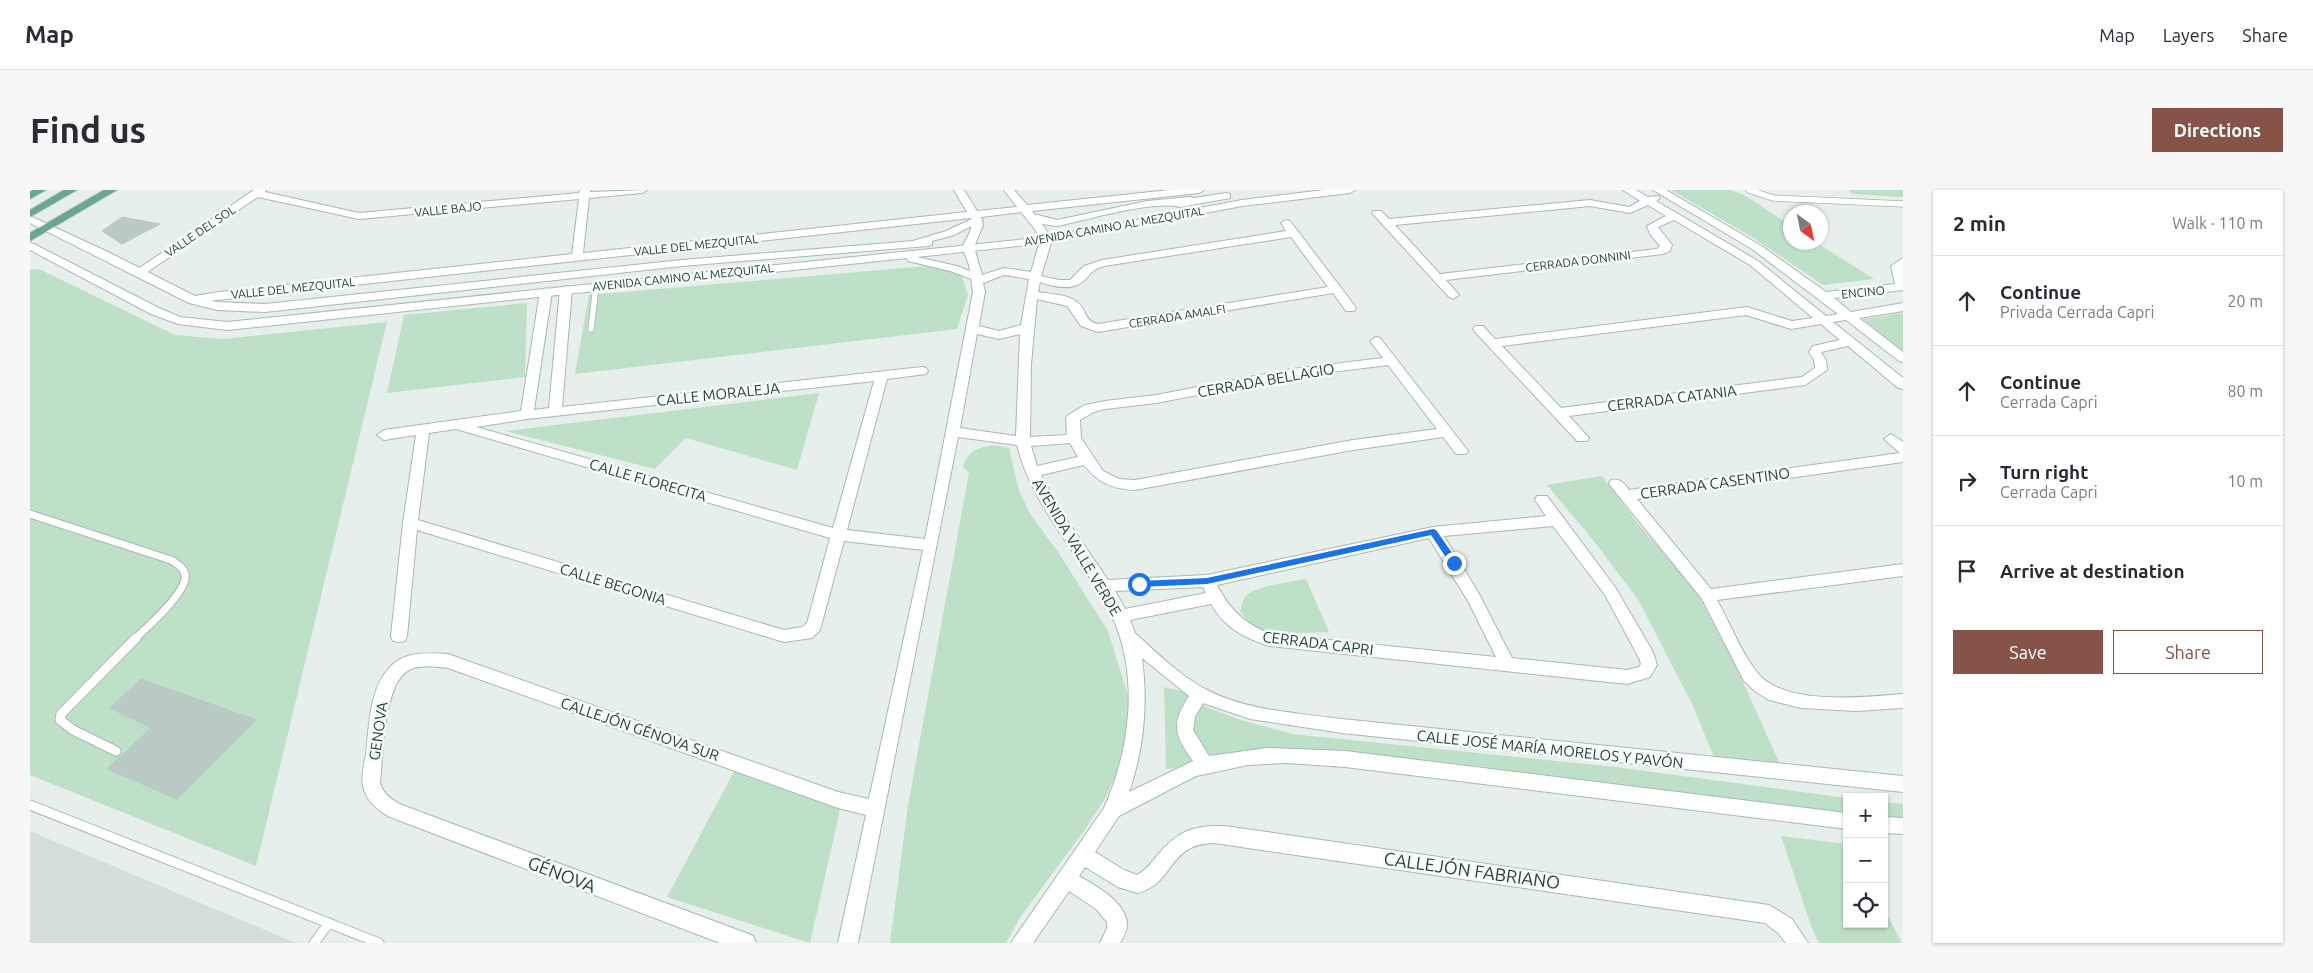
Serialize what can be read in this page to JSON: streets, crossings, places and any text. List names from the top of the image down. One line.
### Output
{"streets":{"street":["VALLE BAJO","AVENIDA CAMINO AL MEZQUITAL","VALLE DEL SOL","VALLE DEL MEZQUITAL","CERRADA DONNINI","ENCINO","CERRADA AMALFI","CERRADA BELLAGIO","CALLE MORALEJA","CERRADA CATANIA","CALLE FLORECITA","CERRADA CASENTINO","AVENIDA VALLE VERDE","CALLE BEGONIA","CERRADA CAPRI","CALLEJÓN GÉNOVA SUR","GENOVA","CALLE JOSÉ MARÍA MORELOS Y PAVÓN","CALLEJÓN FABRIANO","GÉNOVA"]},"crossings":[["VALLE BAJO","VALLE DEL SOL"],["AVENIDA CAMINO AL MEZQUITAL","VALLE DEL SOL"],["AVENIDA CAMINO AL MEZQUITAL","VALLE DEL MEZQUITAL"],["AVENIDA CAMINO AL MEZQUITAL","AVENIDA VALLE VERDE"],["CERRADA AMALFI","AVENIDA VALLE VERDE"],["CALLE MORALEJA","CALLE FLORECITA"],["CALLE FLORECITA","CALLE BEGONIA"],["AVENIDA VALLE VERDE","CALLE JOSÉ MARÍA MORELOS Y PAVÓN"],["AVENIDA VALLE VERDE","CALLEJÓN FABRIANO"],["CALLEJÓN GÉNOVA SUR","GENOVA"],["GENOVA","GÉNOVA"]],"north":"bottom right","page":{"header":"Map","nav":["Map","Layers","Share"],"buttons":["Directions",["Save","Share"]],"title":"Find us","heading":["2 min","Walk · 110 m"],"list":[["Continue","Privada Cerrada Capri","20 m"],["Continue","Cerrada Capri","80 m"],["Turn right","Cerrada Capri","10 m"],"Arrive at destination"],"map_buttons":["+","−"]}}
